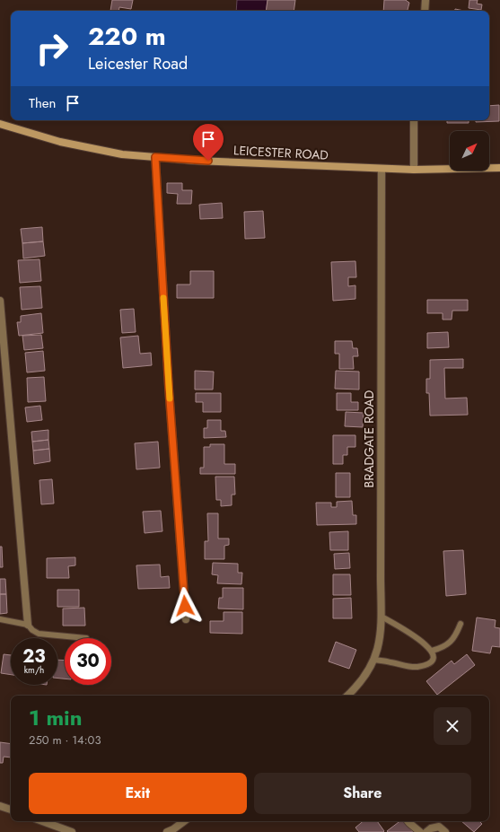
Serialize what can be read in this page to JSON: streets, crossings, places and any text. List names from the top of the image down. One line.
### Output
{"streets":{"main road":["LEICESTER ROAD"],"street":["BRADGATE ROAD"]},"crossings":[["LEICESTER ROAD","BRADGATE ROAD"]],"north":"top right","page":{"turn":["220 m","Leicester Road"],"then":"Then","speed":"23 km/h","limit":"30","heading":["1 min","250 m · 14:03"],"buttons":["Exit","Share"]}}
